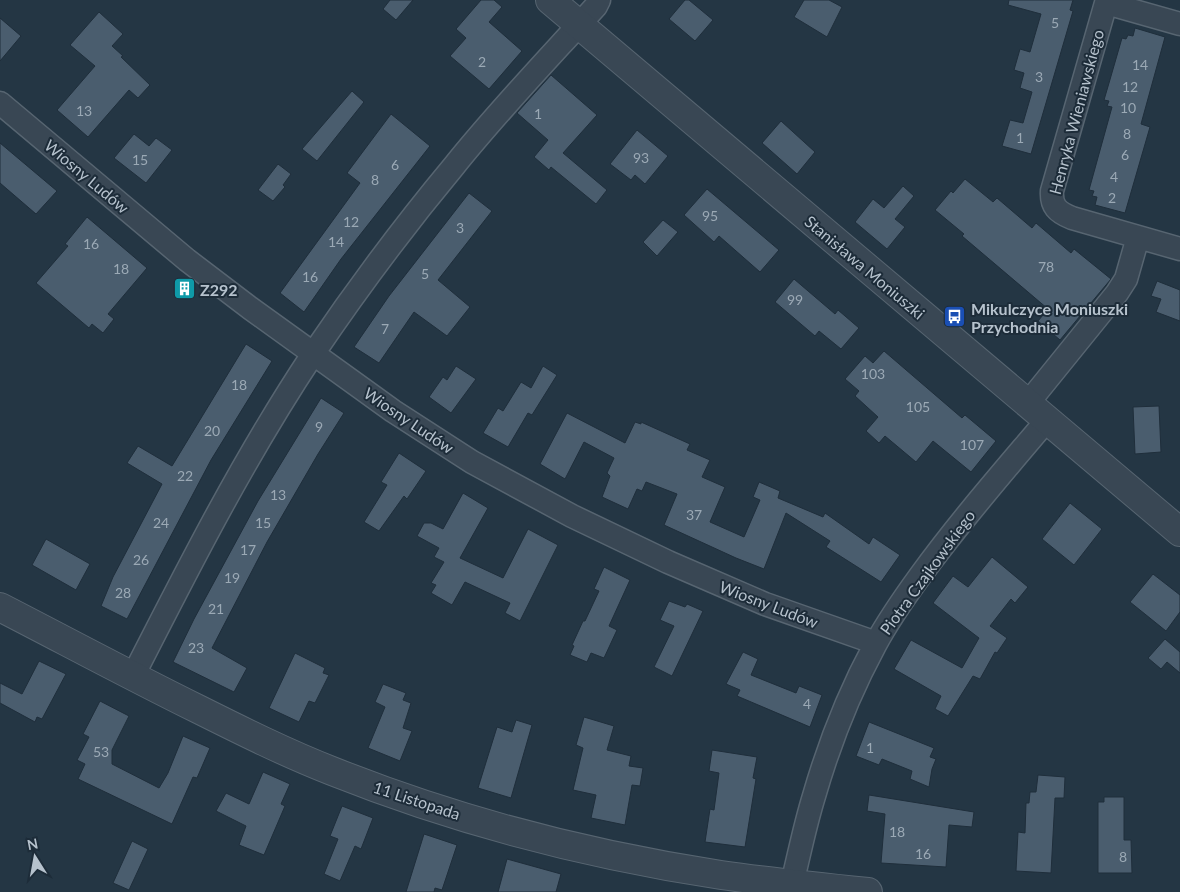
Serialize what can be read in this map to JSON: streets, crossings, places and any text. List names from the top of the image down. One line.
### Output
{"streets":{"street":["Henryka Wieniawskiego","Wiosny Ludów","Stanisława Moniuszki","Piotra Czajkowskiego","11 Listopada"]},"crossings":[["Wiosny Ludów","Piotra Czajkowskiego"],["Stanisława Moniuszki","Piotra Czajkowskiego"],["Piotra Czajkowskiego","11 Listopada"]],"places":{"building":["Z292"],"bus stop":["Mikulczyce Moniuszki Przychodnia"]},"house_numbers":["5","2","14","3","12","10","13","1","8","1","6","93","15","6","4","8","2","95","12","3","14","16","78","18","5","16","99","7","103","18","105","9","20","107","22","13","37","24","15","17","26","19","28","21","23","4","1","53","18","16","8"],"north":"top"}
